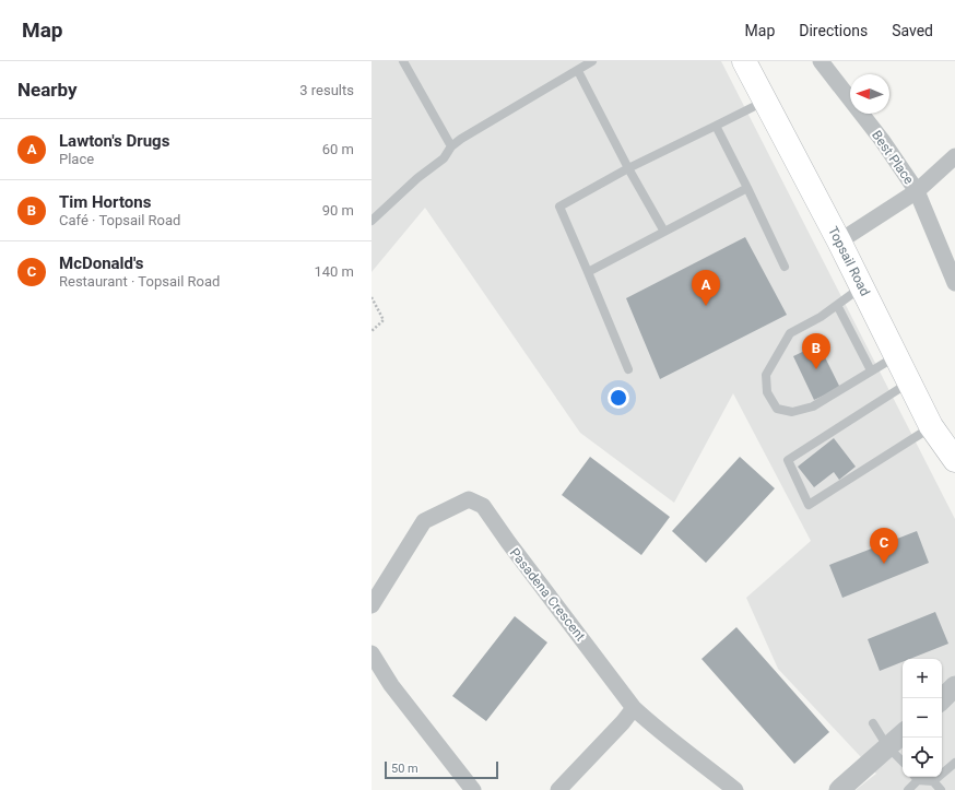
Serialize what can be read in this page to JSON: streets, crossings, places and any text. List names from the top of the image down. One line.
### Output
{"streets":{"main road":["Topsail Road"],"street":["Best Place","Pasadena Crescent"]},"scale_bar":"50 m","north":"left","page":{"header":"Map","nav":["Map","Directions","Saved"],"heading":["Nearby","3 results"],"list":[{"mark":"A","name":"Lawton's Drugs","note":"Place","value":"60 m"},{"mark":"B","name":"Tim Hortons","note":"Café · Topsail Road","value":"90 m"},{"mark":"C","name":"McDonald's","note":"Restaurant · Topsail Road","value":"140 m"}],"pins":["A","B","C"],"map_buttons":["+","−"],"scale":"50 m"}}
